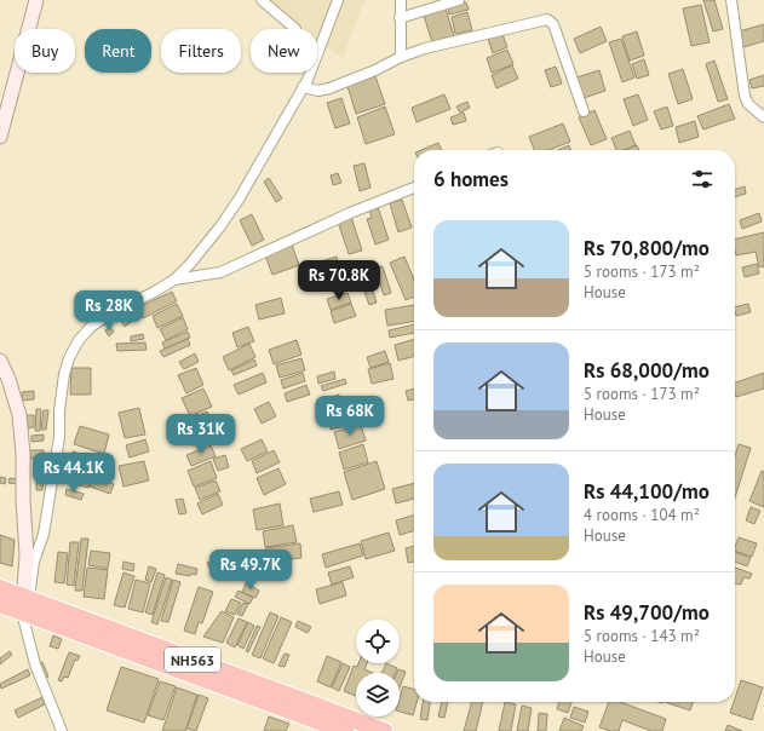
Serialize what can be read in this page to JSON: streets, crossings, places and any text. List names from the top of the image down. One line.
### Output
{"streets":{"highway":["NH563"]},"page":{"chip":["Buy","Rent","Filters","New"],"heading":"6 homes","list":[{"name":"Rs 70,800/mo","note":"5 rooms · 173 m² · House"},{"name":"Rs 68,000/mo","note":"5 rooms · 173 m² · House"},{"name":"Rs 44,100/mo","note":"4 rooms · 104 m² · House"},{"name":"Rs 49,700/mo","note":"5 rooms · 143 m² · House"}],"price":["Rs 70.8K","Rs 28K","Rs 68K","Rs 31K","Rs 44.1K","Rs 49.7K"]}}
